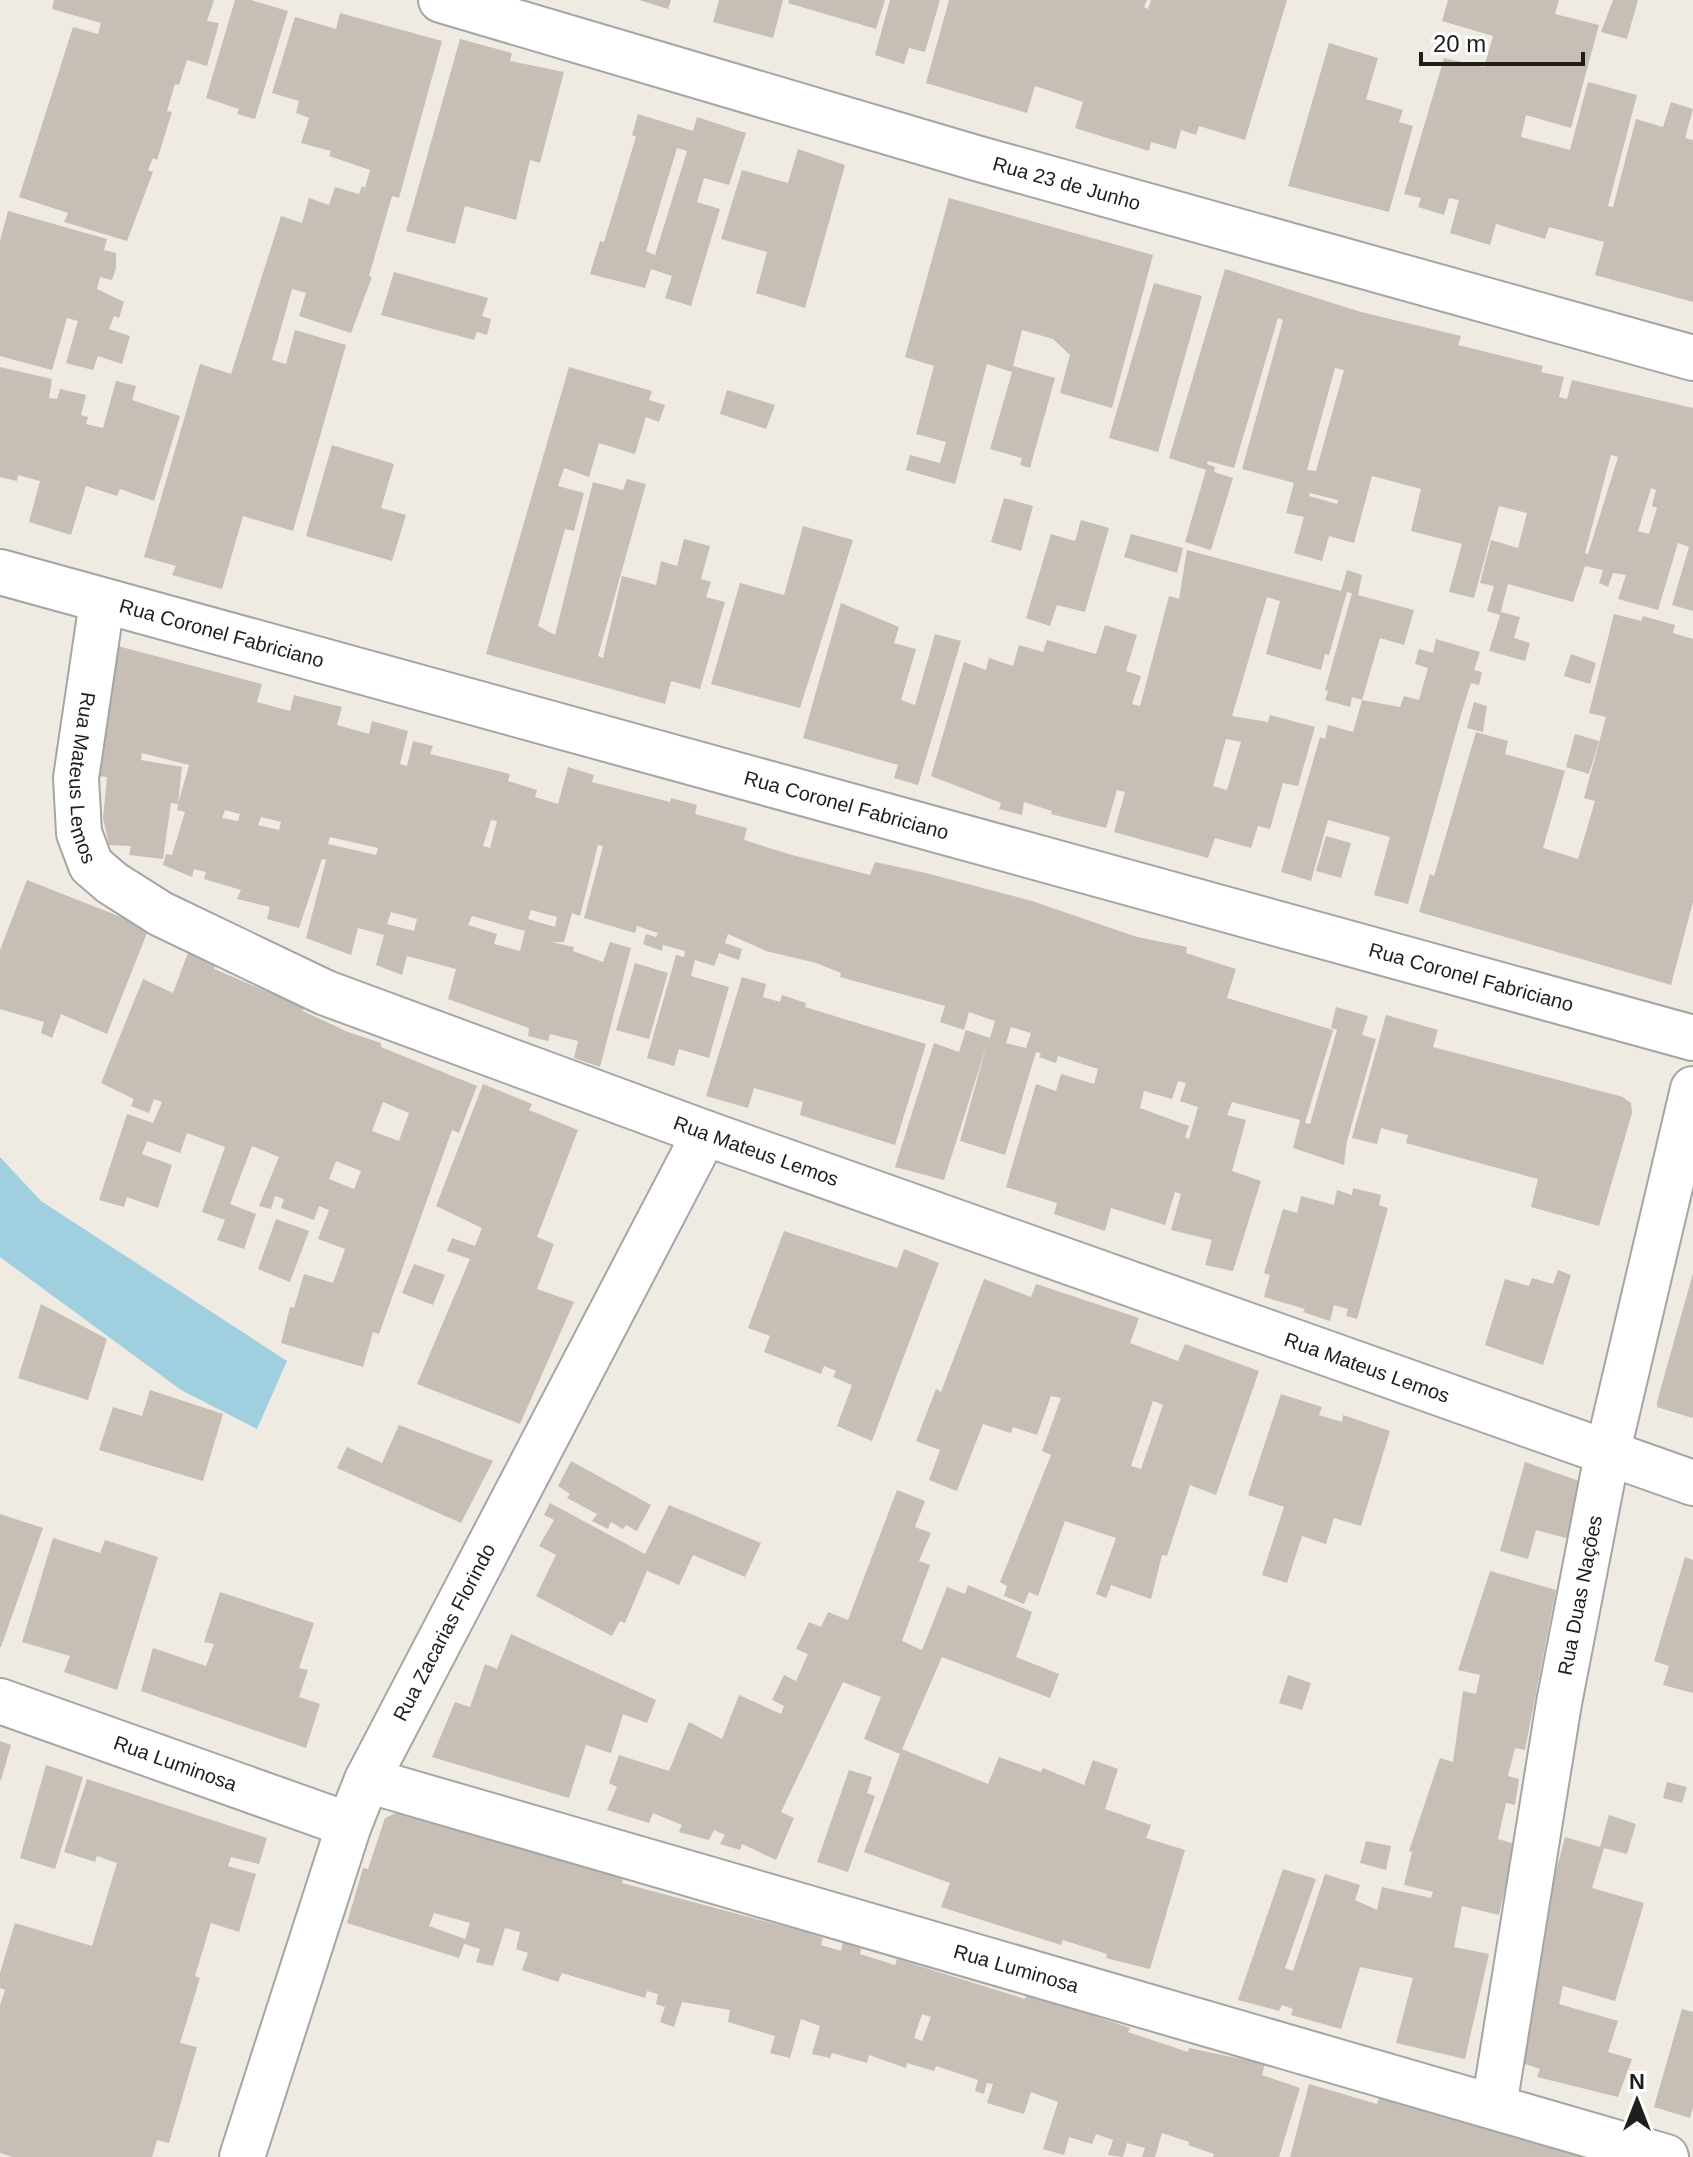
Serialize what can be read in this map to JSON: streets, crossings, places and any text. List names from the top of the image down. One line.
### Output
{"streets":{"street":["Rua 23 de Junho","Rua Coronel Fabriciano","Rua Mateus Lemos","Rua Duas Nações","Rua Zacarias Florindo","Rua Luminosa"]},"crossings":[["Rua Coronel Fabriciano","Rua Mateus Lemos"],["Rua Mateus Lemos","Rua Duas Nações"],["Rua Mateus Lemos","Rua Zacarias Florindo"],["Rua Duas Nações","Rua Luminosa"],["Rua Zacarias Florindo","Rua Luminosa"]],"scale_bar":"20 m","north":"top"}
